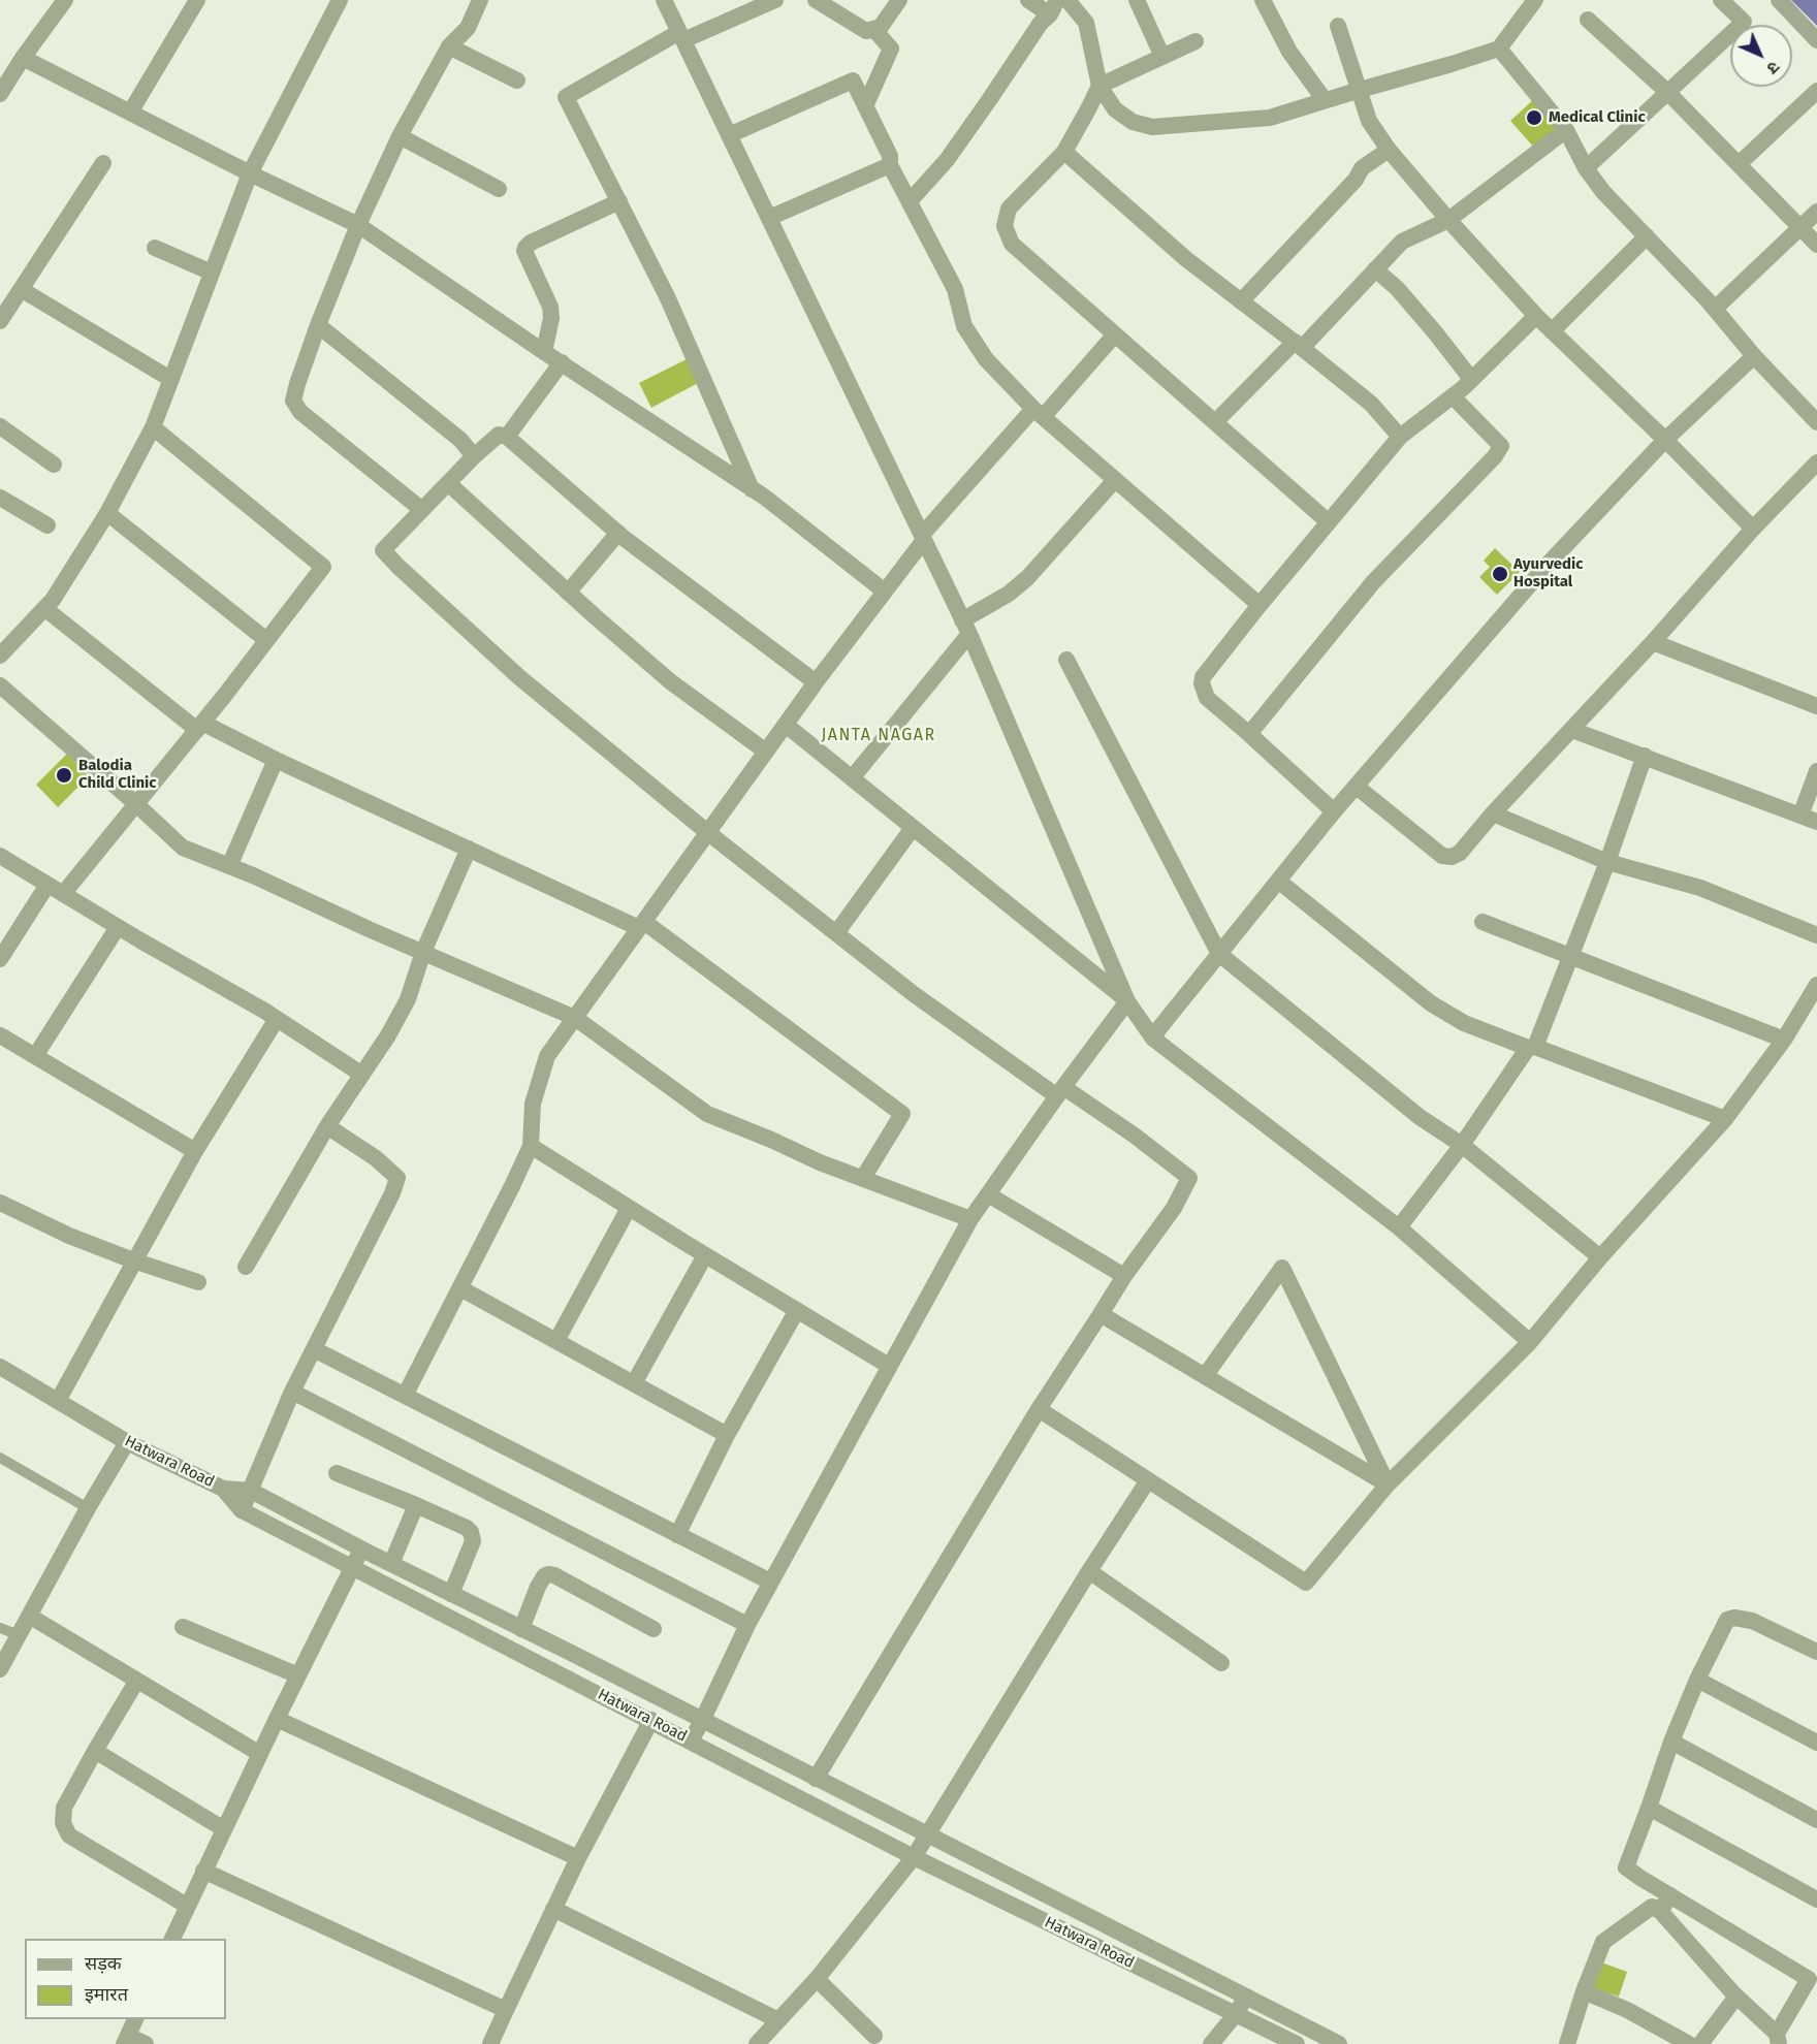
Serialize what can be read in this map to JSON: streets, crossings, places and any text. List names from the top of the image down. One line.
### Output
{"streets":{"street":["Hatwara Road"]},"districts":["JANTA NAGAR"],"places":["Medical Clinic","Ayurvedic Hospital","Balodia Child Clinic"],"legend":["सड़क","इमारत"],"north":"bottom right"}
